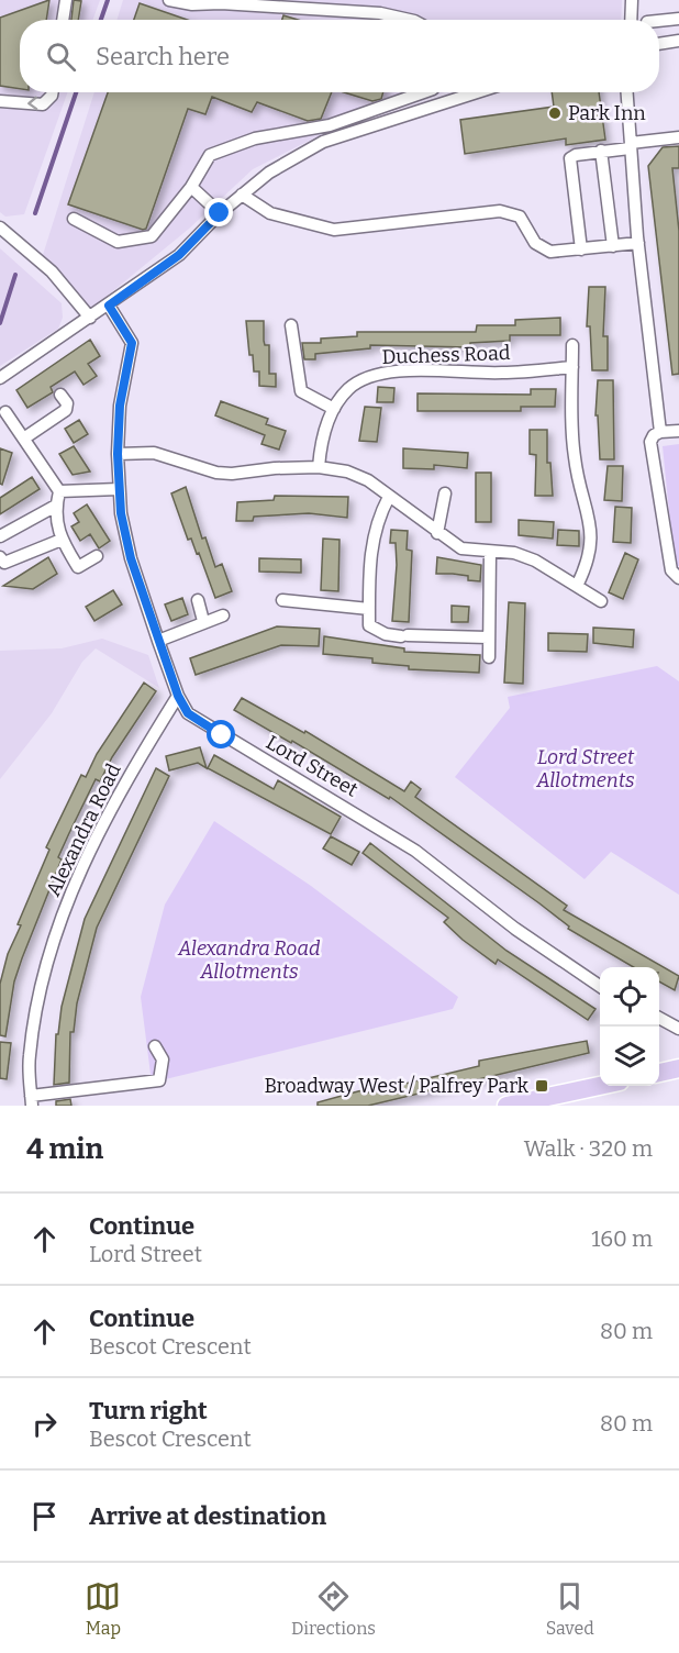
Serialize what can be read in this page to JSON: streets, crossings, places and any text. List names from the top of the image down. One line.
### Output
{"streets":{"street":["Duchess Road","Lord Street","Alexandra Road"]},"crossings":[["Lord Street","Alexandra Road"]],"parks":["Lord Street Allotments","Alexandra Road Allotments"],"places":{"other":["Park Inn"],"transit":["Broadway West / Palfrey Park"]},"page":{"search":"Search here","heading":["4 min","Walk · 320 m"],"list":[["Continue","Lord Street","160 m"],["Continue","Bescot Crescent","80 m"],["Turn right","Bescot Crescent","80 m"],"Arrive at destination"],"nav":["Map","Directions","Saved"]}}
